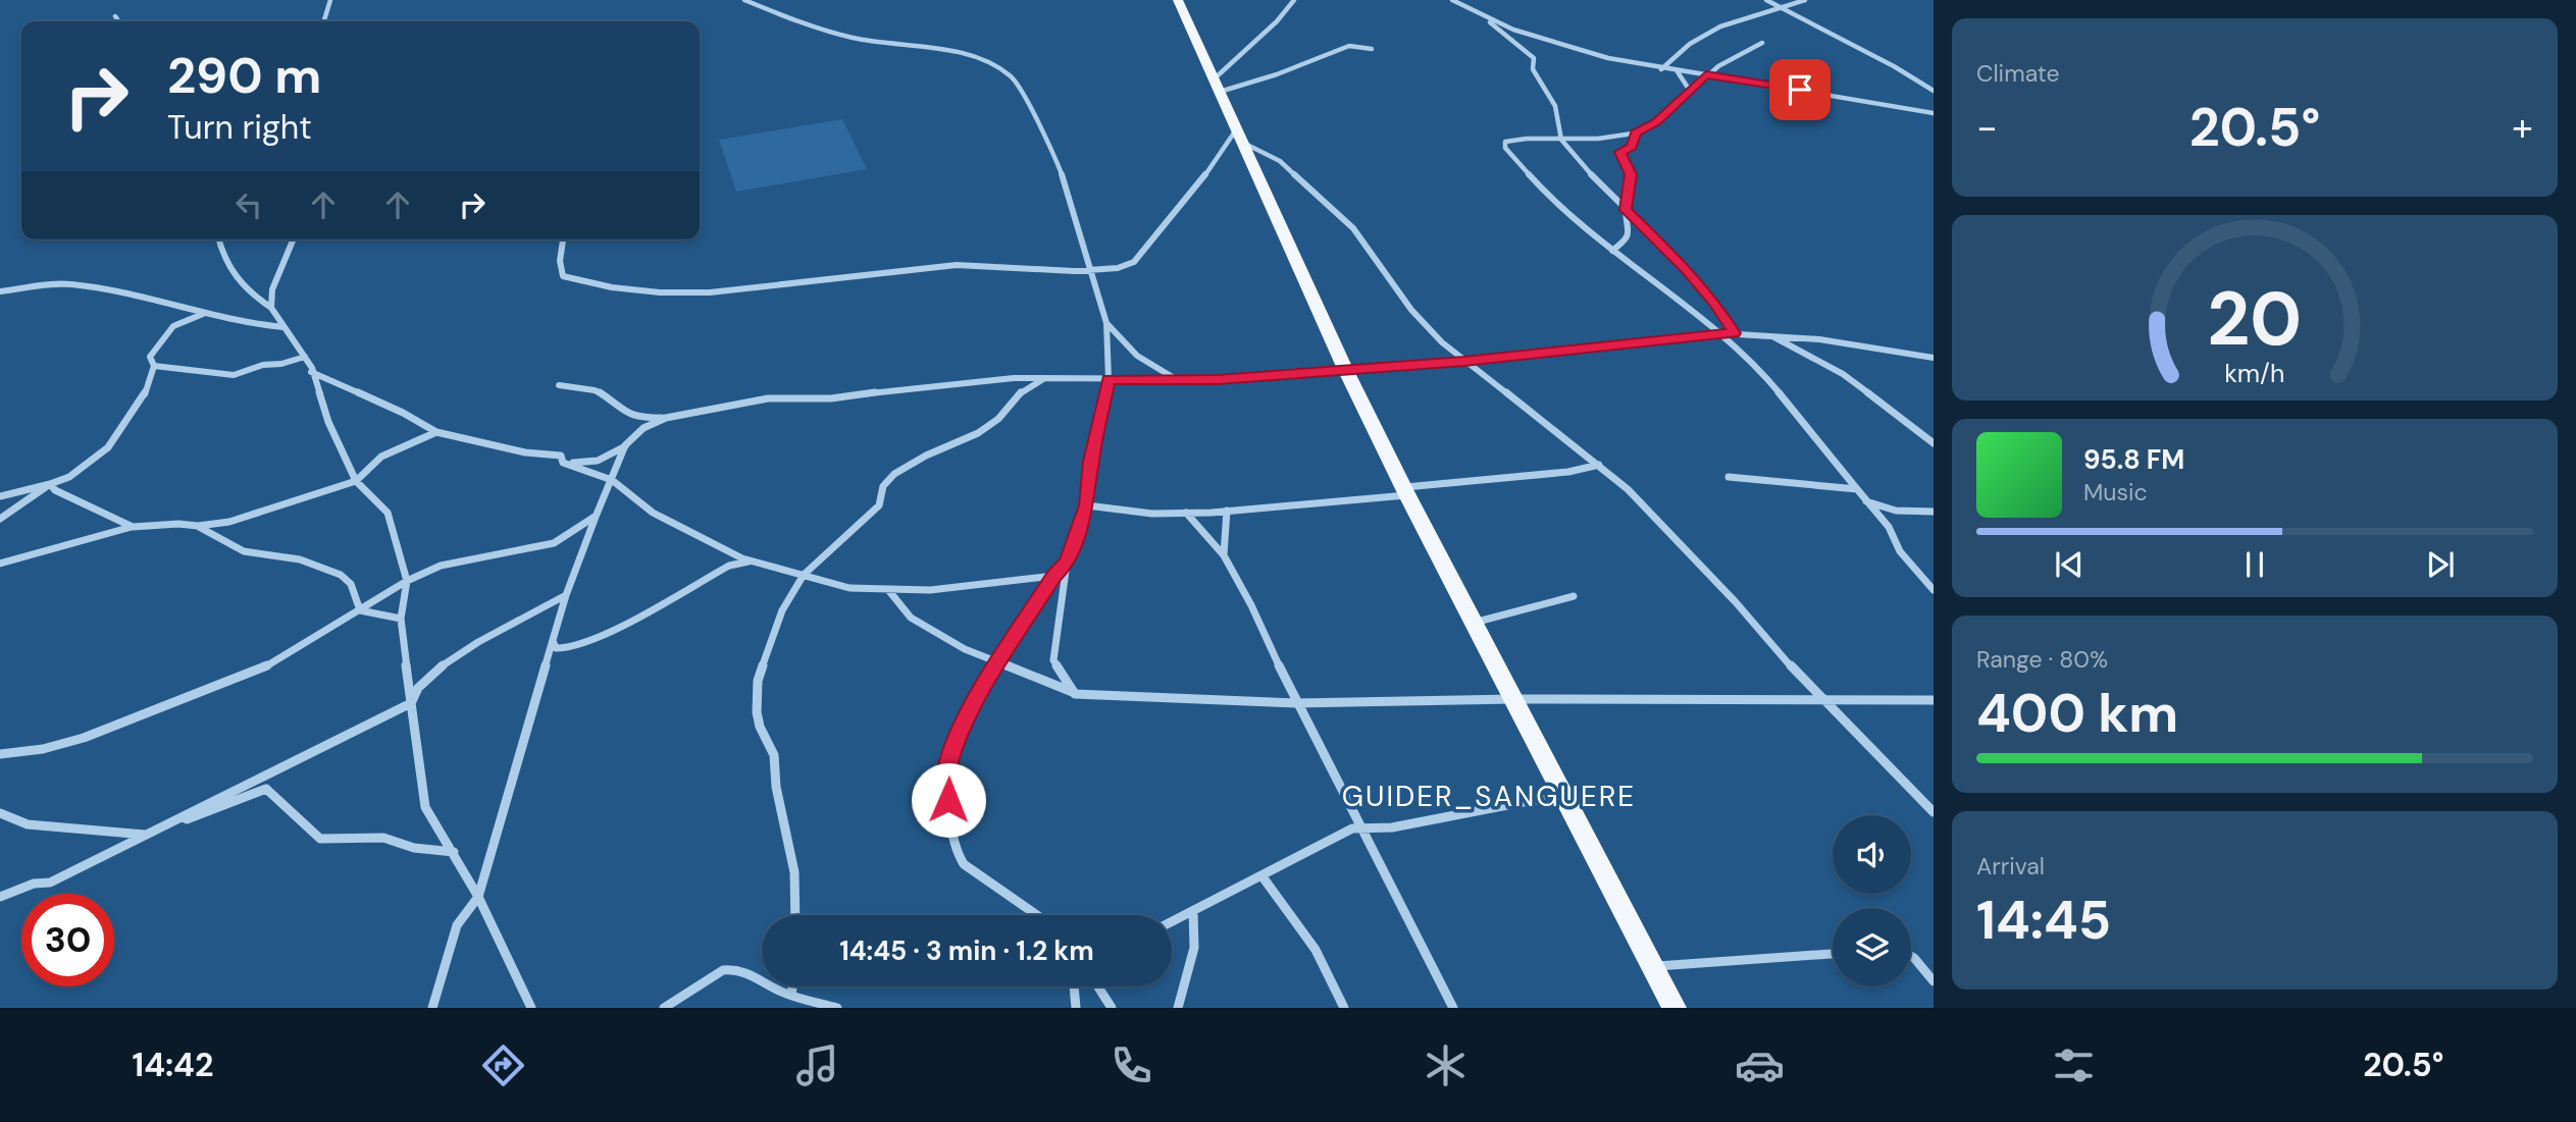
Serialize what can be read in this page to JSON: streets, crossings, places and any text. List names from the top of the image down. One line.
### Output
{"districts":["GUIDER_SANGUERE"],"page":{"tile":["Climate",["Range · 80%","400 km"],["Arrival","14:45"]],"turn":["290 m","Turn right"],"heat":["−","20.5°","+"],"song":["95.8 FM","Music"],"limit":"30","trip":"14:45 · 3 min · 1.2 km","tabs":["14:42","20.5°"],"gauge":["20","km/h"]}}
